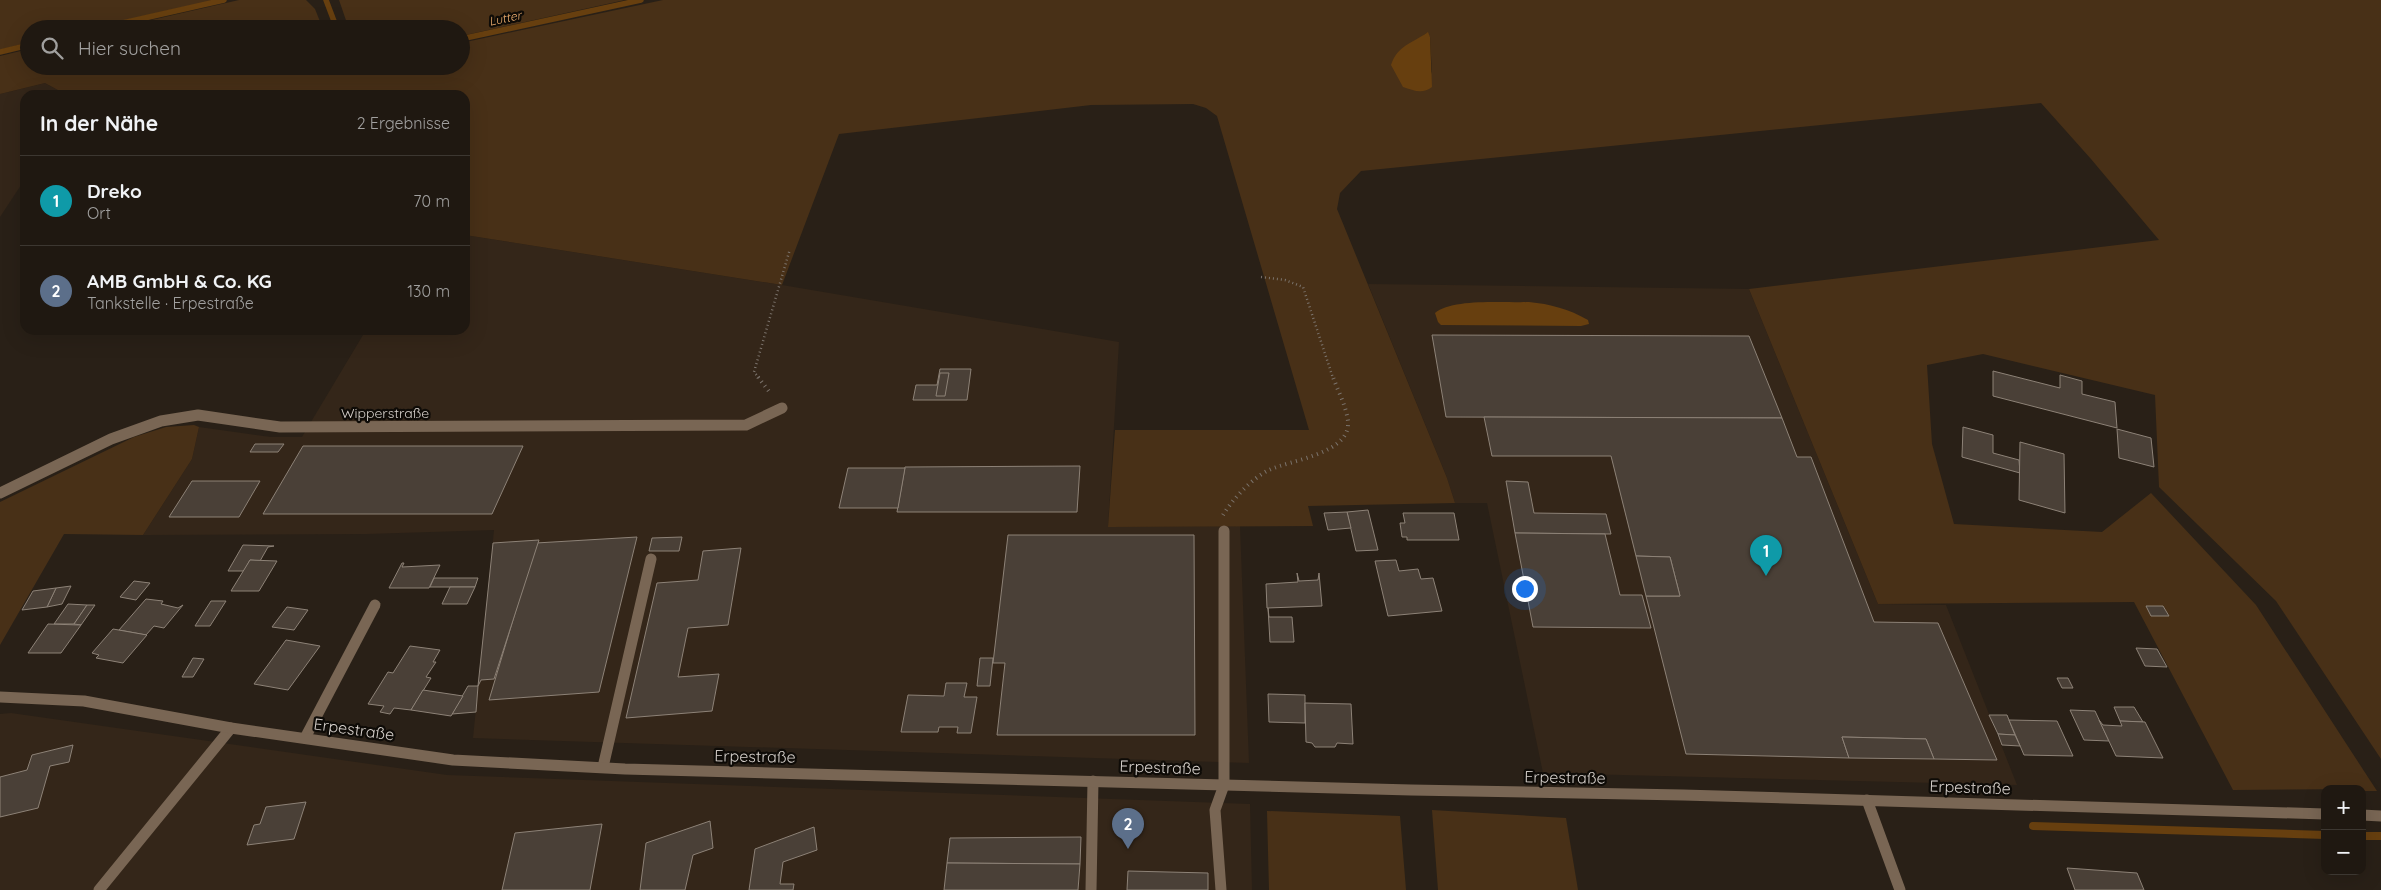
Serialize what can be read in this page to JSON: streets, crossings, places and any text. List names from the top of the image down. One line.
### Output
{"streets":{"street":["Wipperstraße","Erpestraße"]},"water":["Lutter"],"page":{"search":"Hier suchen","heading":["In der Nähe","2 Ergebnisse"],"list":[{"mark":"1","name":"Dreko","note":"Ort","value":"70 m"},{"mark":"2","name":"AMB GmbH & Co. KG","note":"Tankstelle · Erpestraße","value":"130 m"}],"pins":["1","2"],"map_buttons":["+","−"]}}
